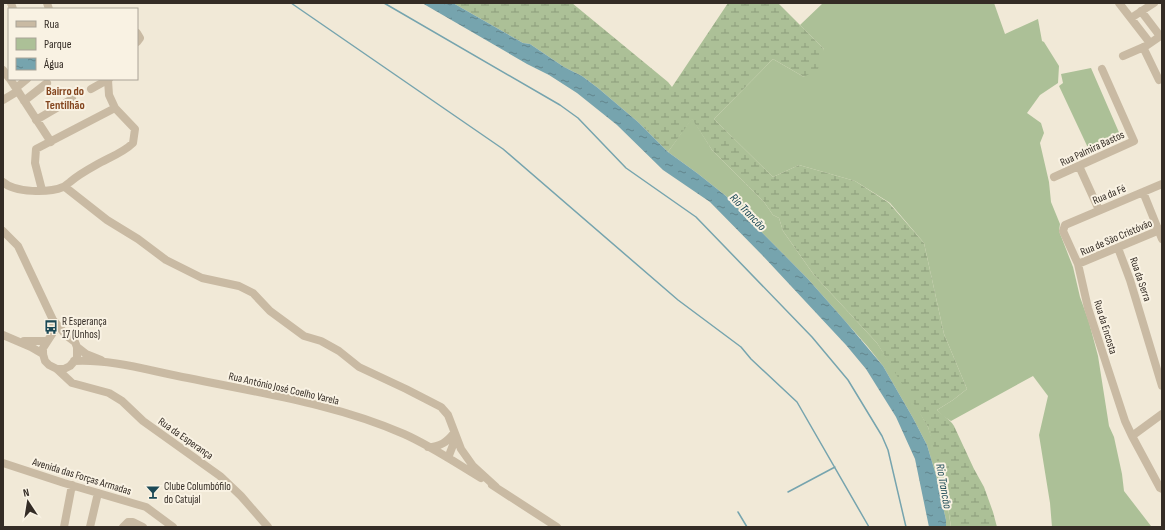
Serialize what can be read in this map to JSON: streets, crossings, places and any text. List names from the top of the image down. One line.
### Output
{"streets":{"street":["Rua Palmira Bastos","Rua da Fé","Rua de São Cristóvão","Rua da Serra","Rua da Encosta","Rua António José Coelho Varela","Rua da Esperança","Avenida das Forças Armadas"]},"crossings":[["Rua da Fé","Rua da Encosta"],["Rua de São Cristóvão","Rua da Serra"],["Rua de São Cristóvão","Rua da Encosta"],["Rua António José Coelho Varela","Rua da Esperança"]],"districts":["Bairro do Tentilhão"],"water":["Rio Trancão"],"places":{"bus stop":["R Esperança 17 (Unhos)"],"bar":["Clube Columbófilo do Catujal"]},"legend":["Rua","Parque","Água"],"north":"top"}
